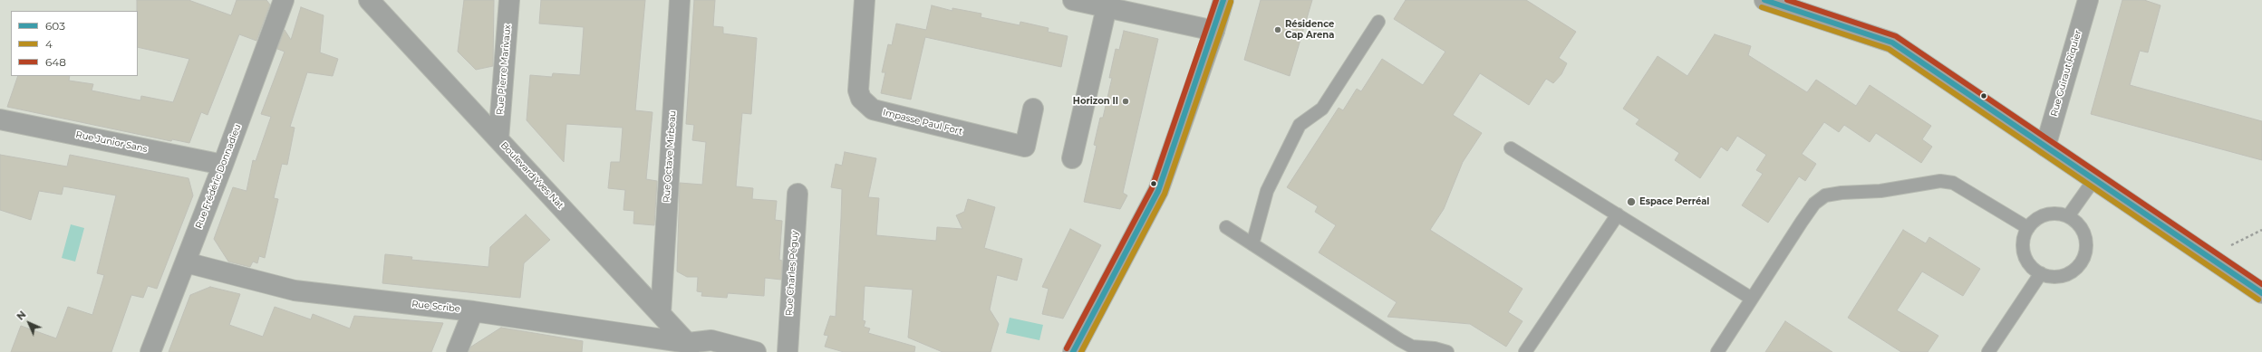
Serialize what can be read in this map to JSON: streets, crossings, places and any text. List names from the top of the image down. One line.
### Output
{"streets":{"street":["Rue Pierre Marivaux","Rue Guiraut Riquier","Impasse Paul Fort","Rue Junior Sans","Rue Octave Mirbeau","Boulevard Yves Nat","Rue Frédéric Donnadieu","Rue Charles Péguy","Rue Scribe"]},"crossings":[["Rue Pierre Marivaux","Boulevard Yves Nat"],["Rue Junior Sans","Rue Frédéric Donnadieu"],["Rue Octave Mirbeau","Boulevard Yves Nat"],["Boulevard Yves Nat","Rue Scribe"],["Rue Frédéric Donnadieu","Rue Scribe"]],"places":["Résidence Cap Arena","Horizon II","Espace Perréal"],"lines":["transit line 603","transit line 648","transit line 4"],"legend":["603","4","648"],"north":"top left"}
